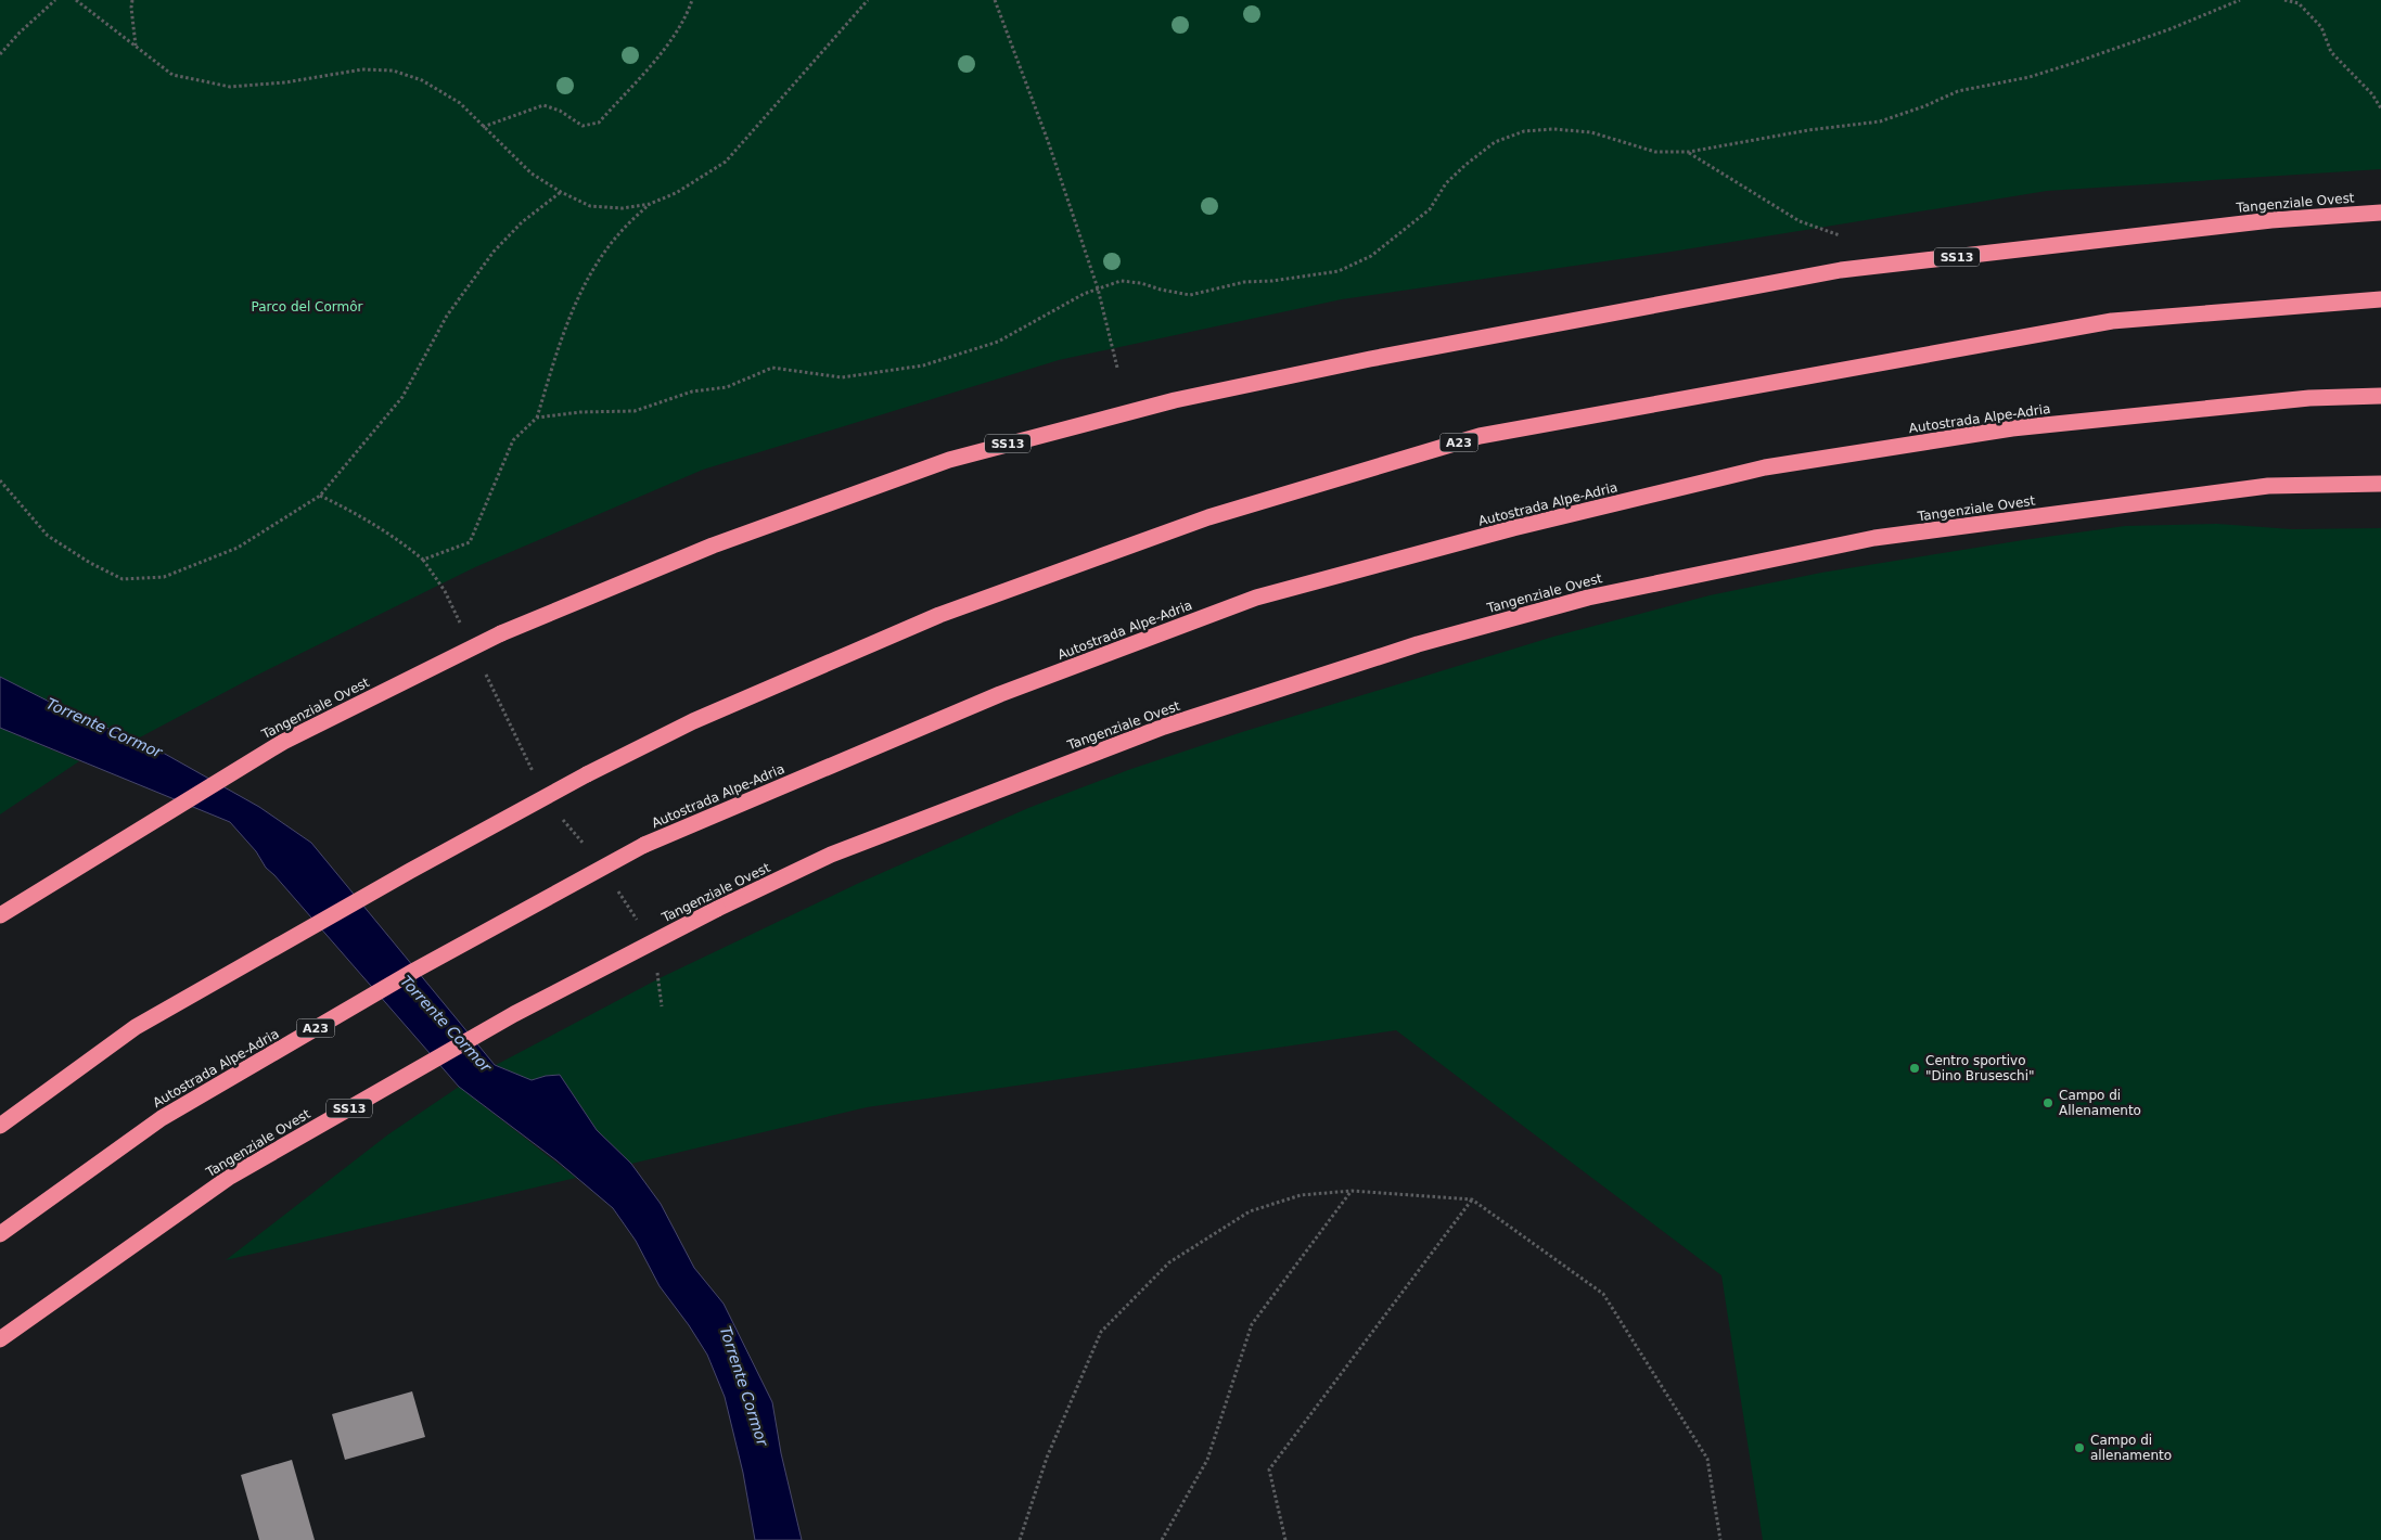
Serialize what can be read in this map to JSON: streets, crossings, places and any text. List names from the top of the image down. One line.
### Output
{"streets":{"highway":["Tangenziale Ovest","SS13","Autostrada Alpe-Adria","A23"]},"water":["Torrente Cormor"],"parks":["Parco del Cormôr"],"places":["Centro sportivo \"Dino Bruseschi\"","Campo di Allenamento","Campo di allenamento"]}
